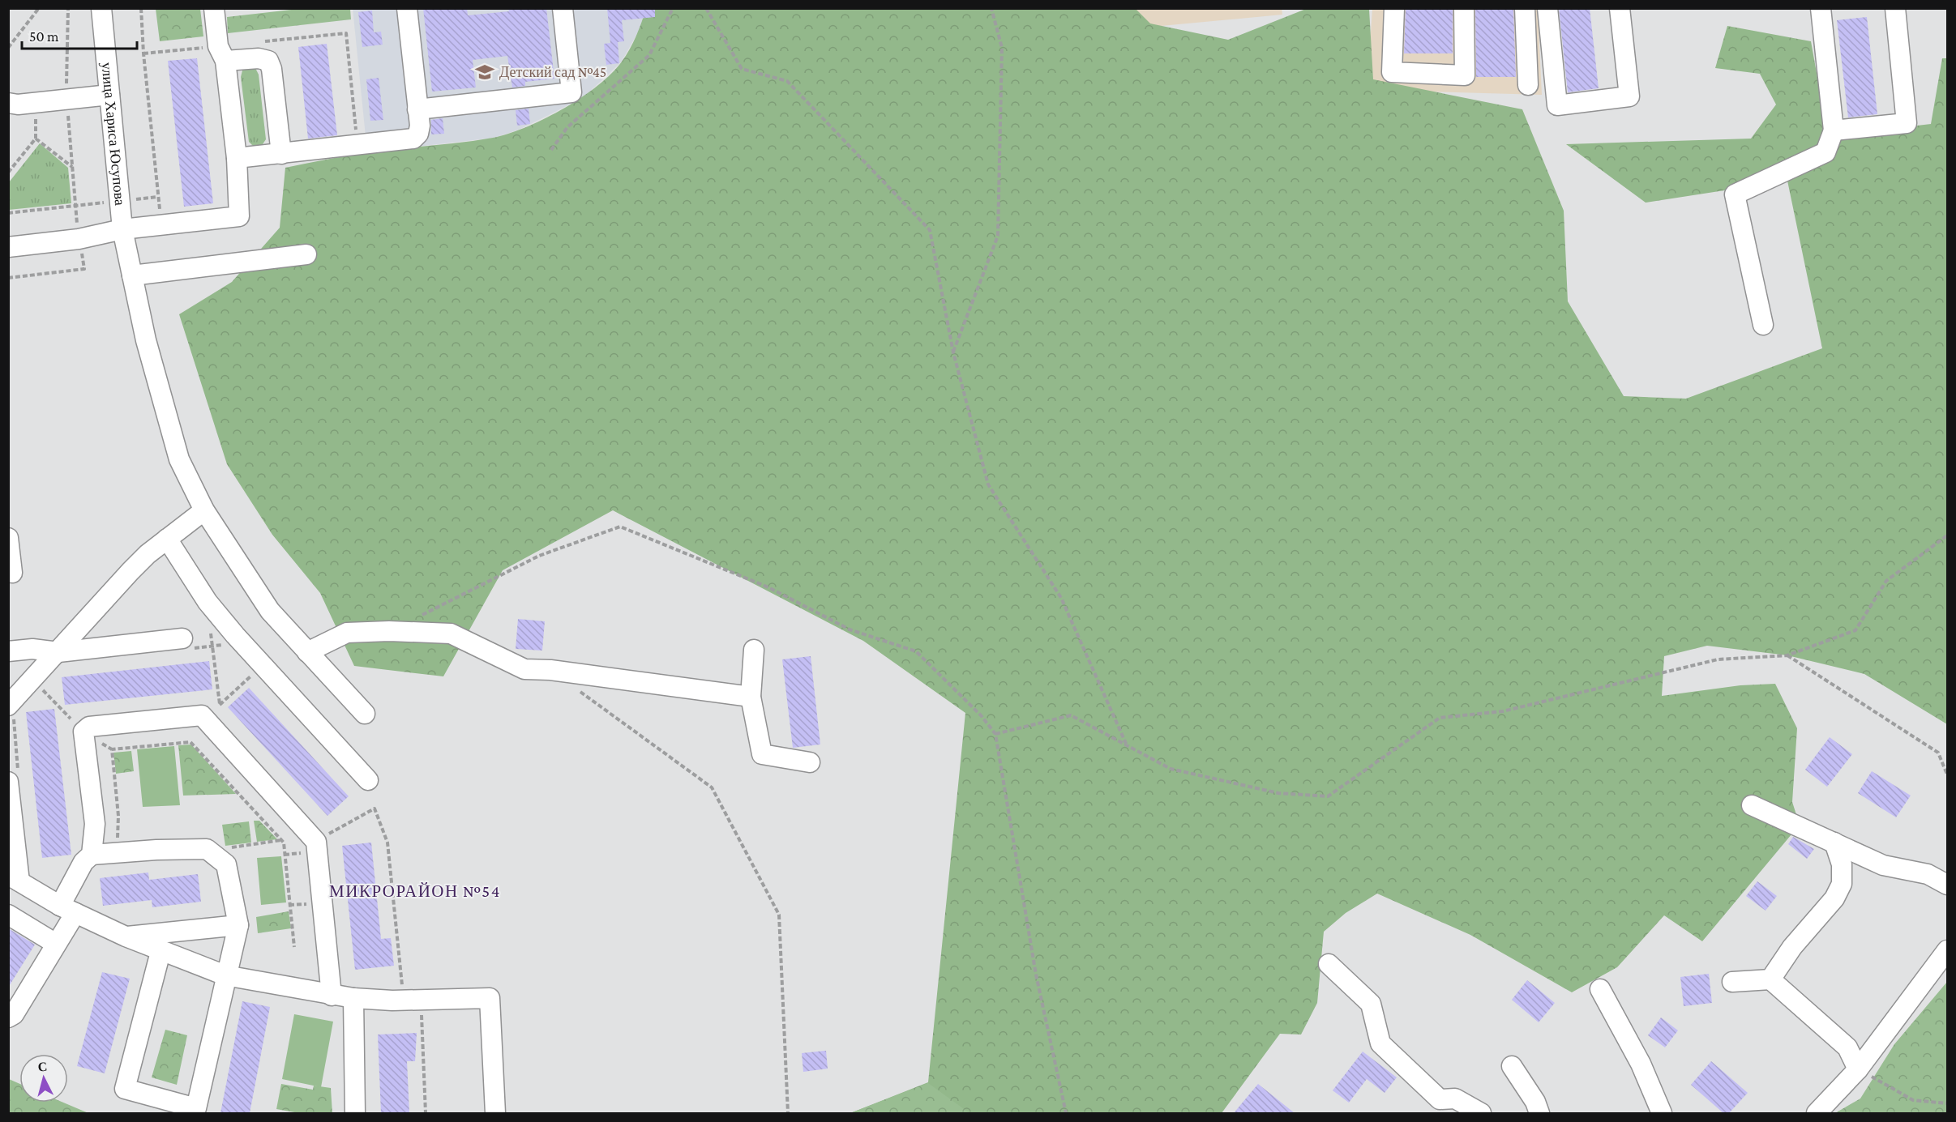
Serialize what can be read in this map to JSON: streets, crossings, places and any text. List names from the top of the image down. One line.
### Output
{"streets":{"street":["улица Хариса Юсупова"]},"districts":["МИКРОРАЙОН №54"],"places":{"school or university":["Детский сад №45"]},"scale_bar":"50 m","north":"top"}
